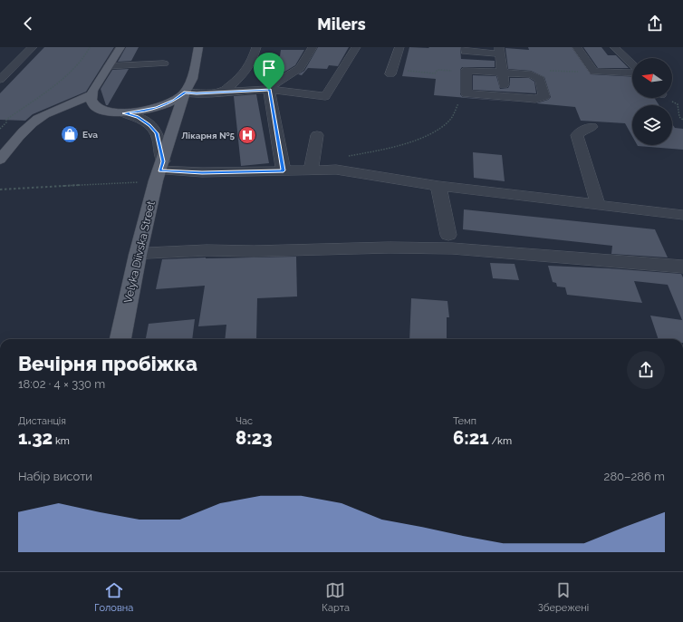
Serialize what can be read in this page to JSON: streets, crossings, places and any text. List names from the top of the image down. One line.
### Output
{"streets":{"main road":["Velyka Diivska Street"]},"places":{"shop":["Eva"],"hospital":["Лікарня №5"]},"north":"left","page":{"header":"Milers","heading":["Вечірня пробіжка","18:02 · 4 × 330 m"],"stats":[["Дистанція","1.32 km"],["Час","8:23"],["Темп","6:21 /km"]],"chart":["Набір висоти","280–286 m"],"tabs":["Головна","Карта","Збережені"]}}
